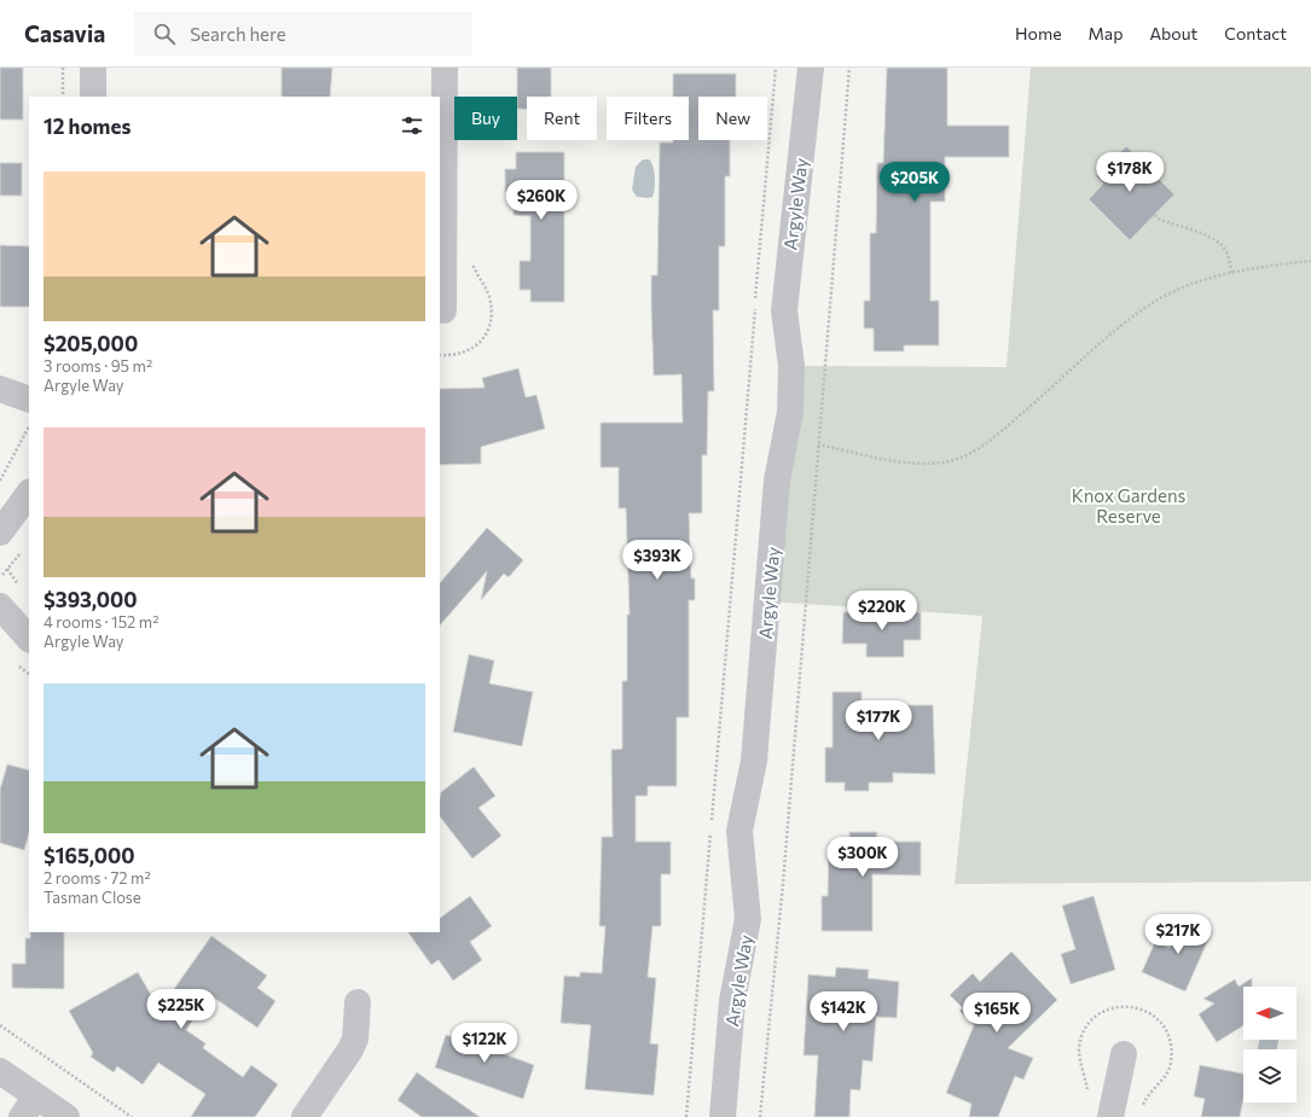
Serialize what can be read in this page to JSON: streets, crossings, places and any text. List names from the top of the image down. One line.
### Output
{"streets":{"street":["Argyle Way"]},"parks":["Knox Gardens Reserve"],"north":"left","page":{"header":"Casavia","search":"Search here","nav":["Home","Map","About","Contact"],"chip":["Buy","Rent","Filters","New"],"heading":"12 homes","price":["$178K","$205K","$260K","$393K","$220K","$177K","$300K","$217K","$225K","$142K","$165K","$122K"],"list":[{"name":"$205,000","note":"3 rooms · 95 m² · Argyle Way"},{"name":"$393,000","note":"4 rooms · 152 m² · Argyle Way"},{"name":"$165,000","note":"2 rooms · 72 m² · Tasman Close"}]}}
